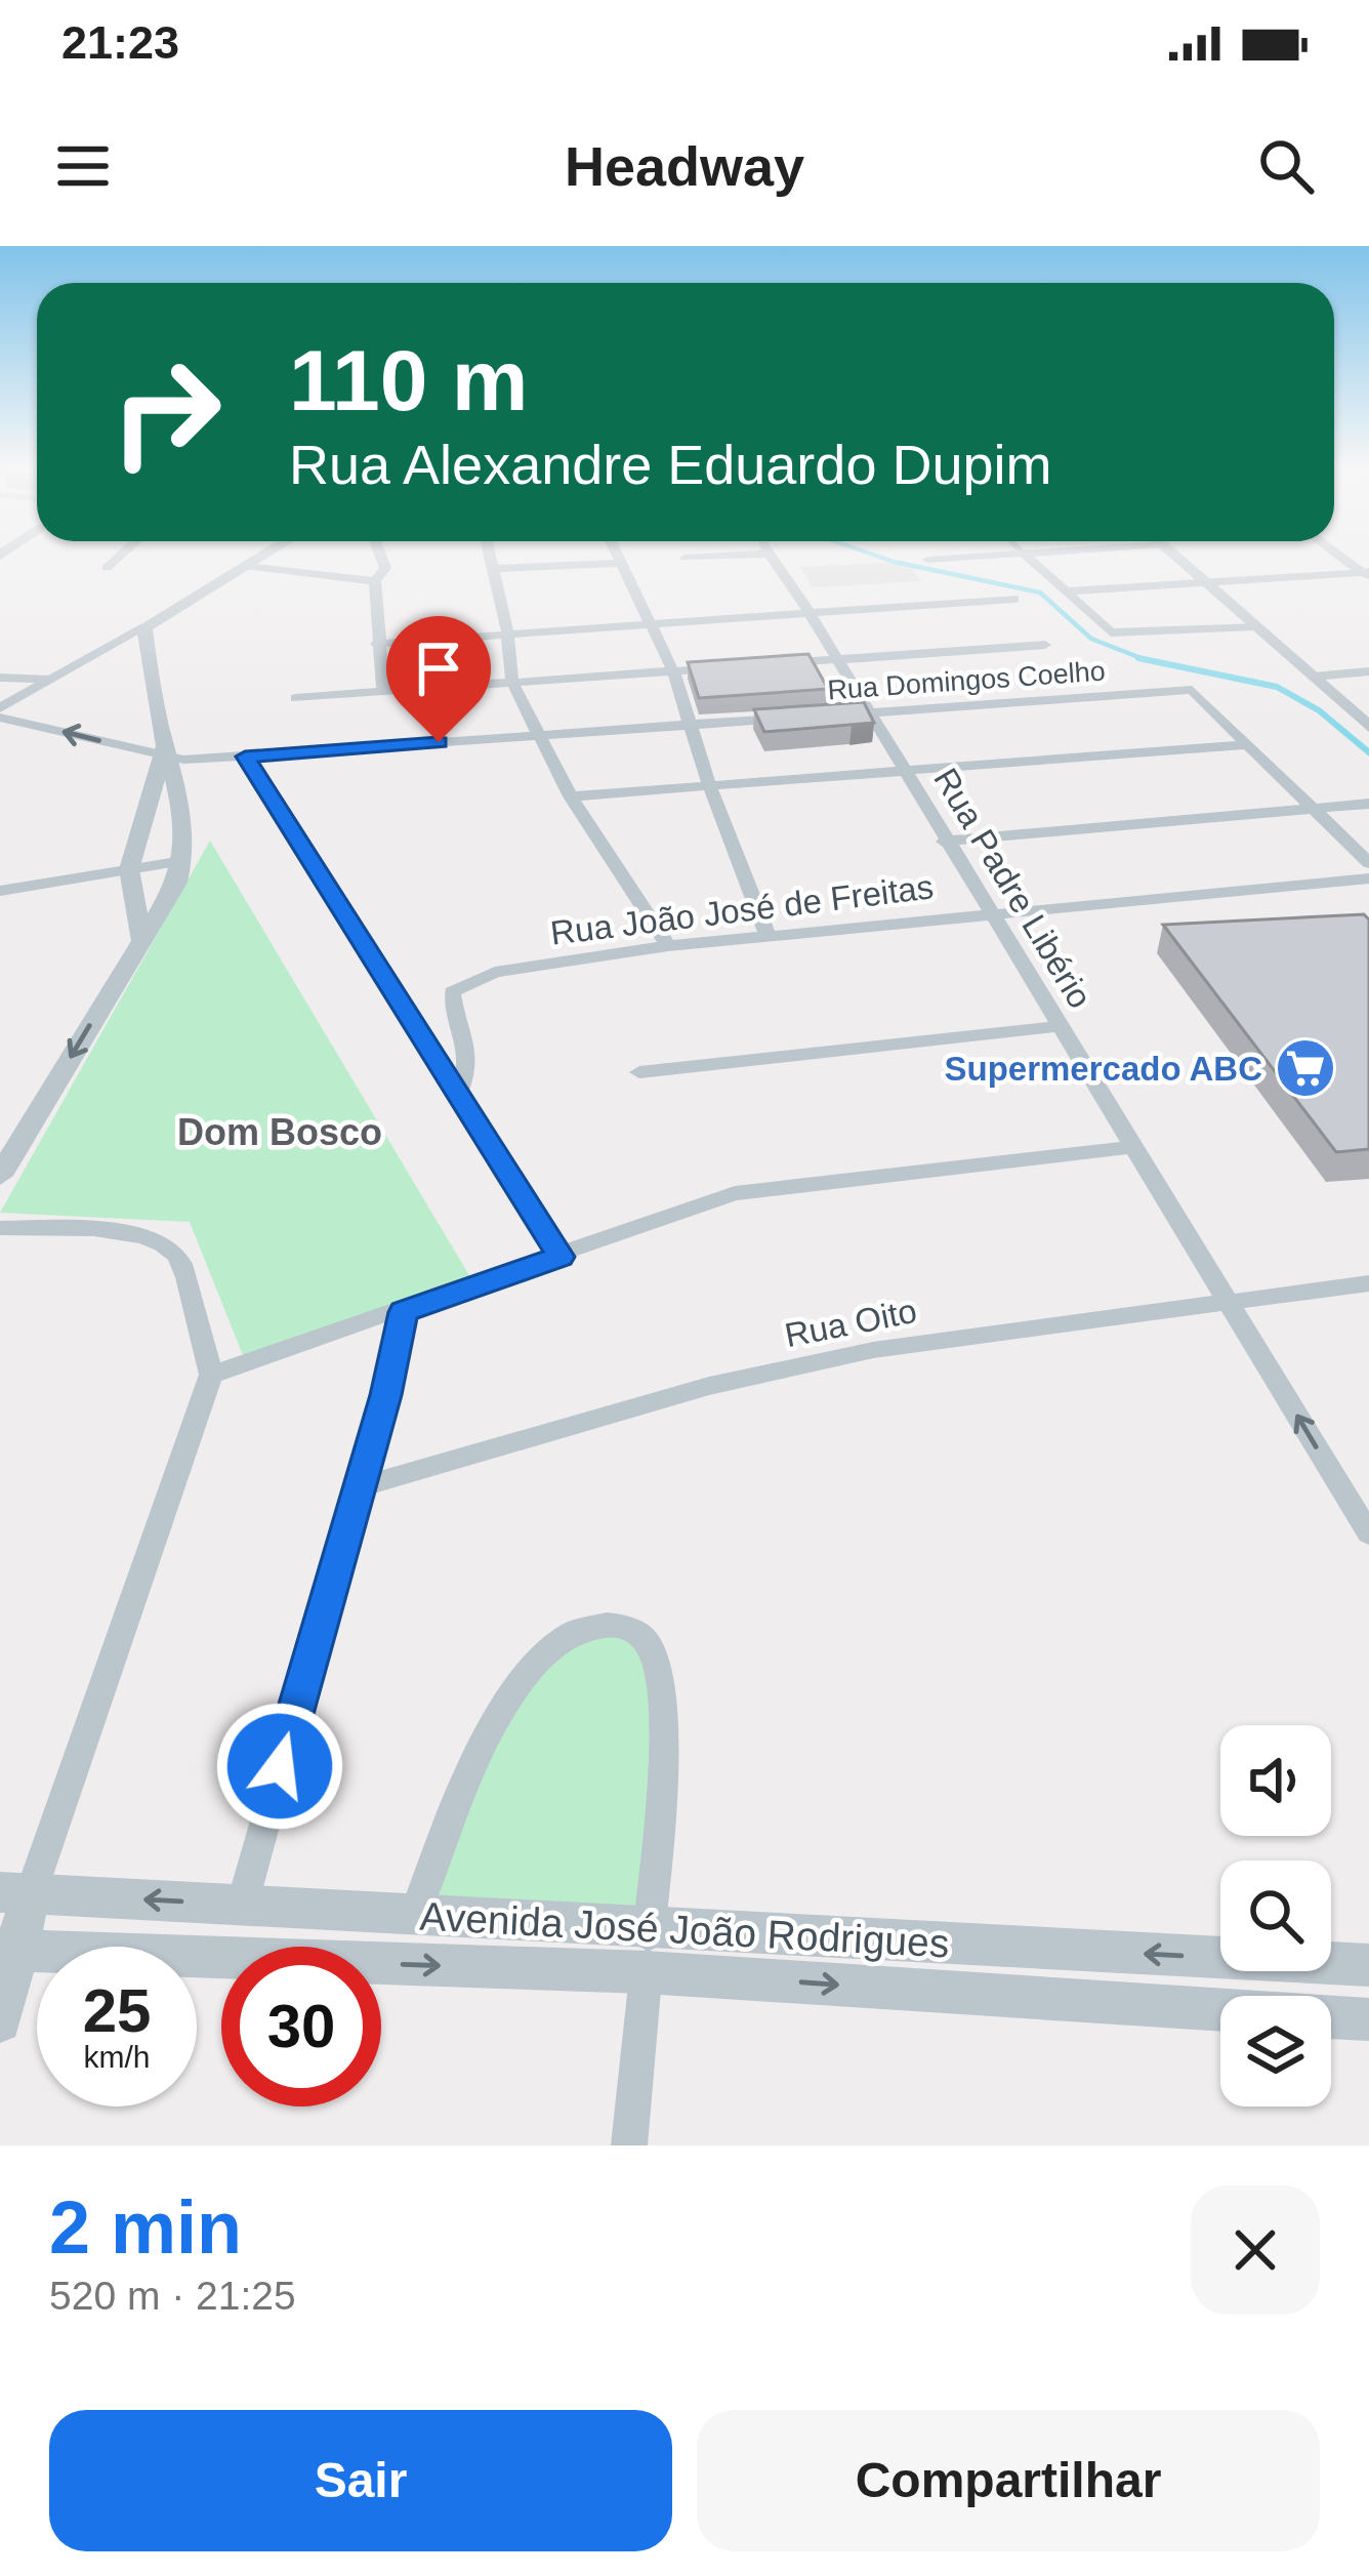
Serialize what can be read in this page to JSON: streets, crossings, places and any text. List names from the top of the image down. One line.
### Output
{"streets":{"street":["Rua Domingos Coelho","Rua Padre Libério","Rua João José de Freitas","Rua Oito","Avenida José João Rodrigues"]},"crossings":[["Rua Domingos Coelho","Rua Padre Libério"],["Rua Padre Libério","Rua João José de Freitas"],["Rua Padre Libério","Rua Oito"]],"districts":["Dom Bosco"],"places":{"supermarket":["Supermercado ABC"]},"page":{"status":"21:23","header":"Headway","turn":["110 m","Rua Alexandre Eduardo Dupim"],"speed":"25 km/h","limit":"30","heading":["2 min","520 m · 21:25"],"buttons":["Sair","Compartilhar"]}}
